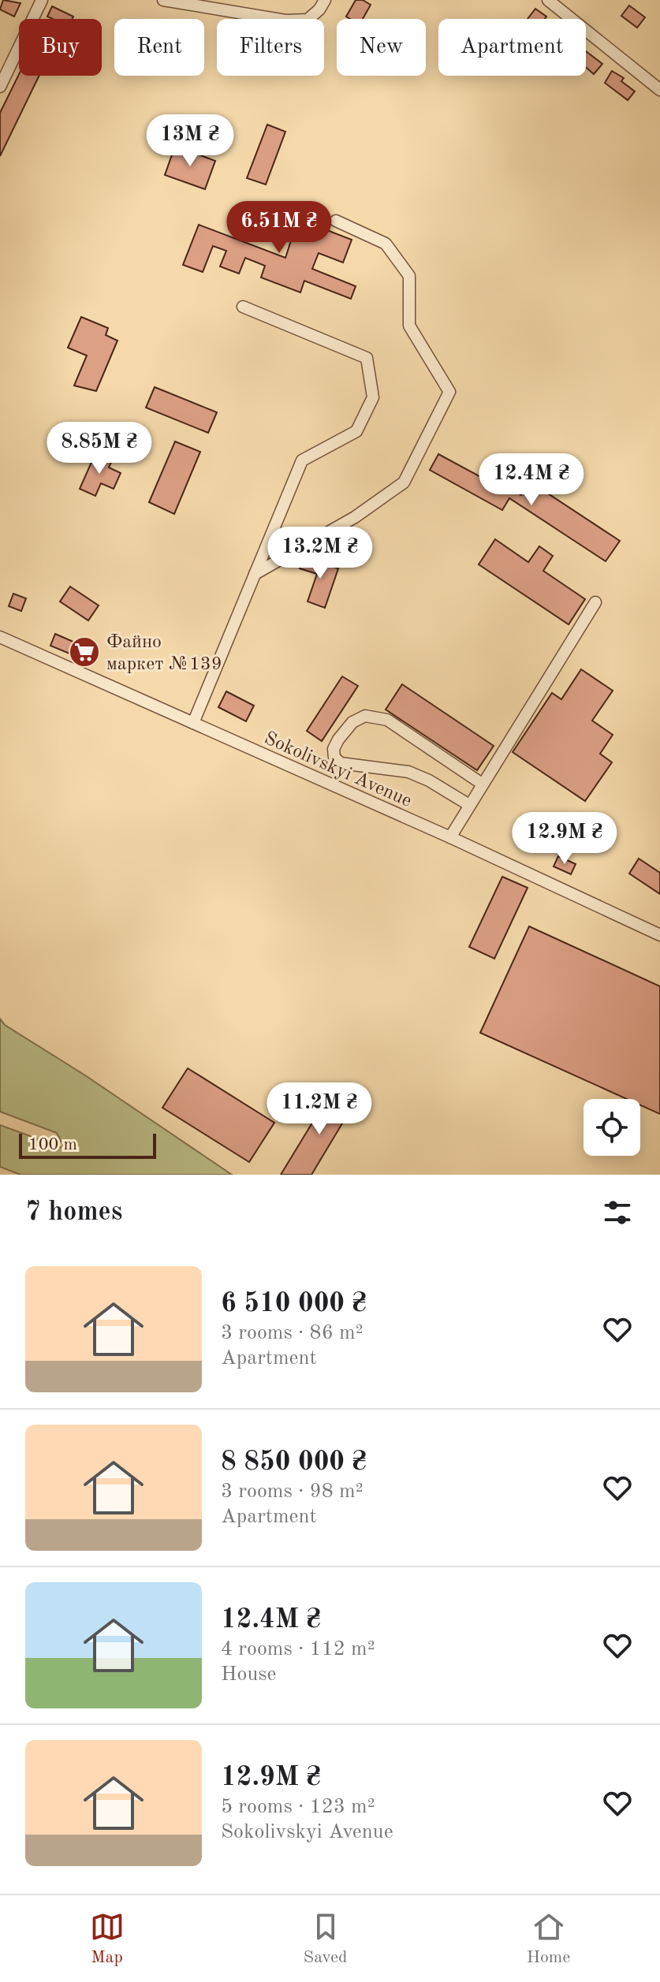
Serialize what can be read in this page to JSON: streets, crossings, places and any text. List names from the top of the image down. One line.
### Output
{"streets":{"street":["Sokolivskyi Avenue"]},"places":{"supermarket":["Файно маркет №139"]},"scale_bar":"100 m","page":{"chip":["Buy","Rent","Filters","New","Apartment"],"price":["13M ₴","6.51M ₴","8.85M ₴","12.4M ₴","13.2M ₴","12.9M ₴","11.2M ₴"],"scale":"100 m","heading":"7 homes","list":[{"name":"6 510 000 ₴","note":"3 rooms · 86 m² · Apartment"},{"name":"8 850 000 ₴","note":"3 rooms · 98 m² · Apartment"},{"name":"12.4M ₴","note":"4 rooms · 112 m² · House"},{"name":"12.9M ₴","note":"5 rooms · 123 m² · Sokolivskyi Avenue"}],"tabs":["Map","Saved","Home"]}}
